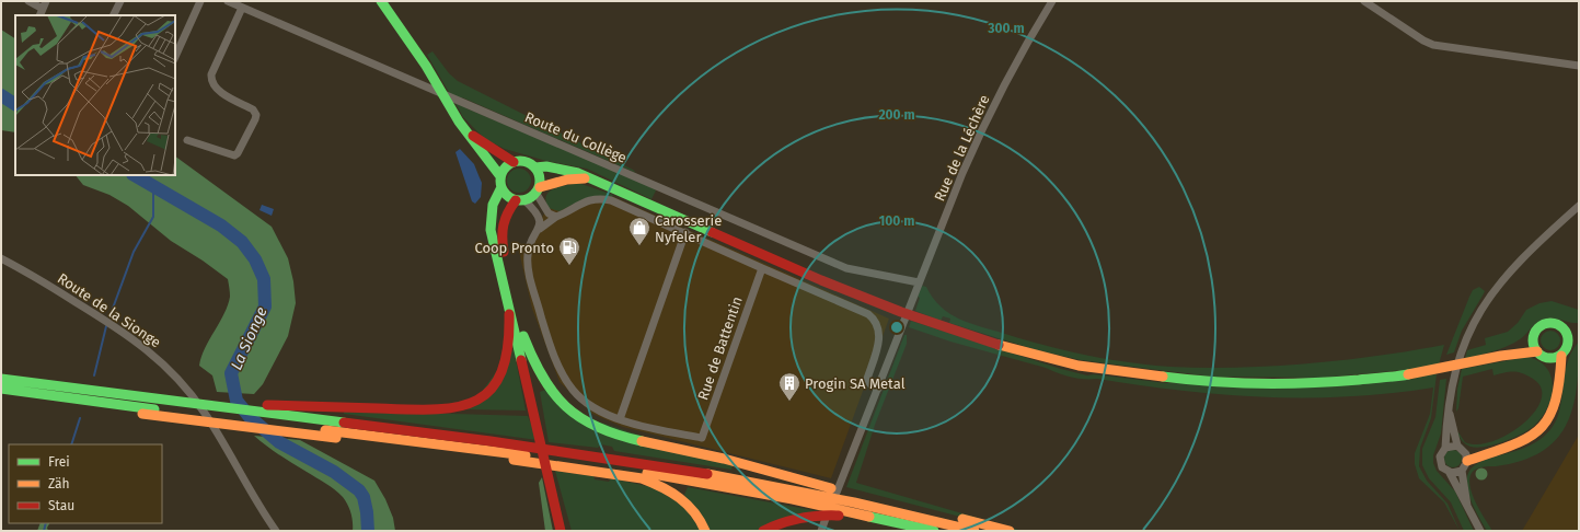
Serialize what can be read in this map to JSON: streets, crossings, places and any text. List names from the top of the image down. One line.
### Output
{"streets":{"street":["Route du Collège","Rue de la Léchère","Route de la Sionge","Rue de Battentin"]},"crossings":[["Route du Collège","Rue de la Léchère"]],"water":["La Sionge"],"places":{"shop":["Carosserie Nyfeler"],"fuel station":["Coop Pronto"],"building":["Progin SA Metal"]},"legend":["Frei","Zäh","Stau"],"rings":["300 m","200 m","100 m"]}
